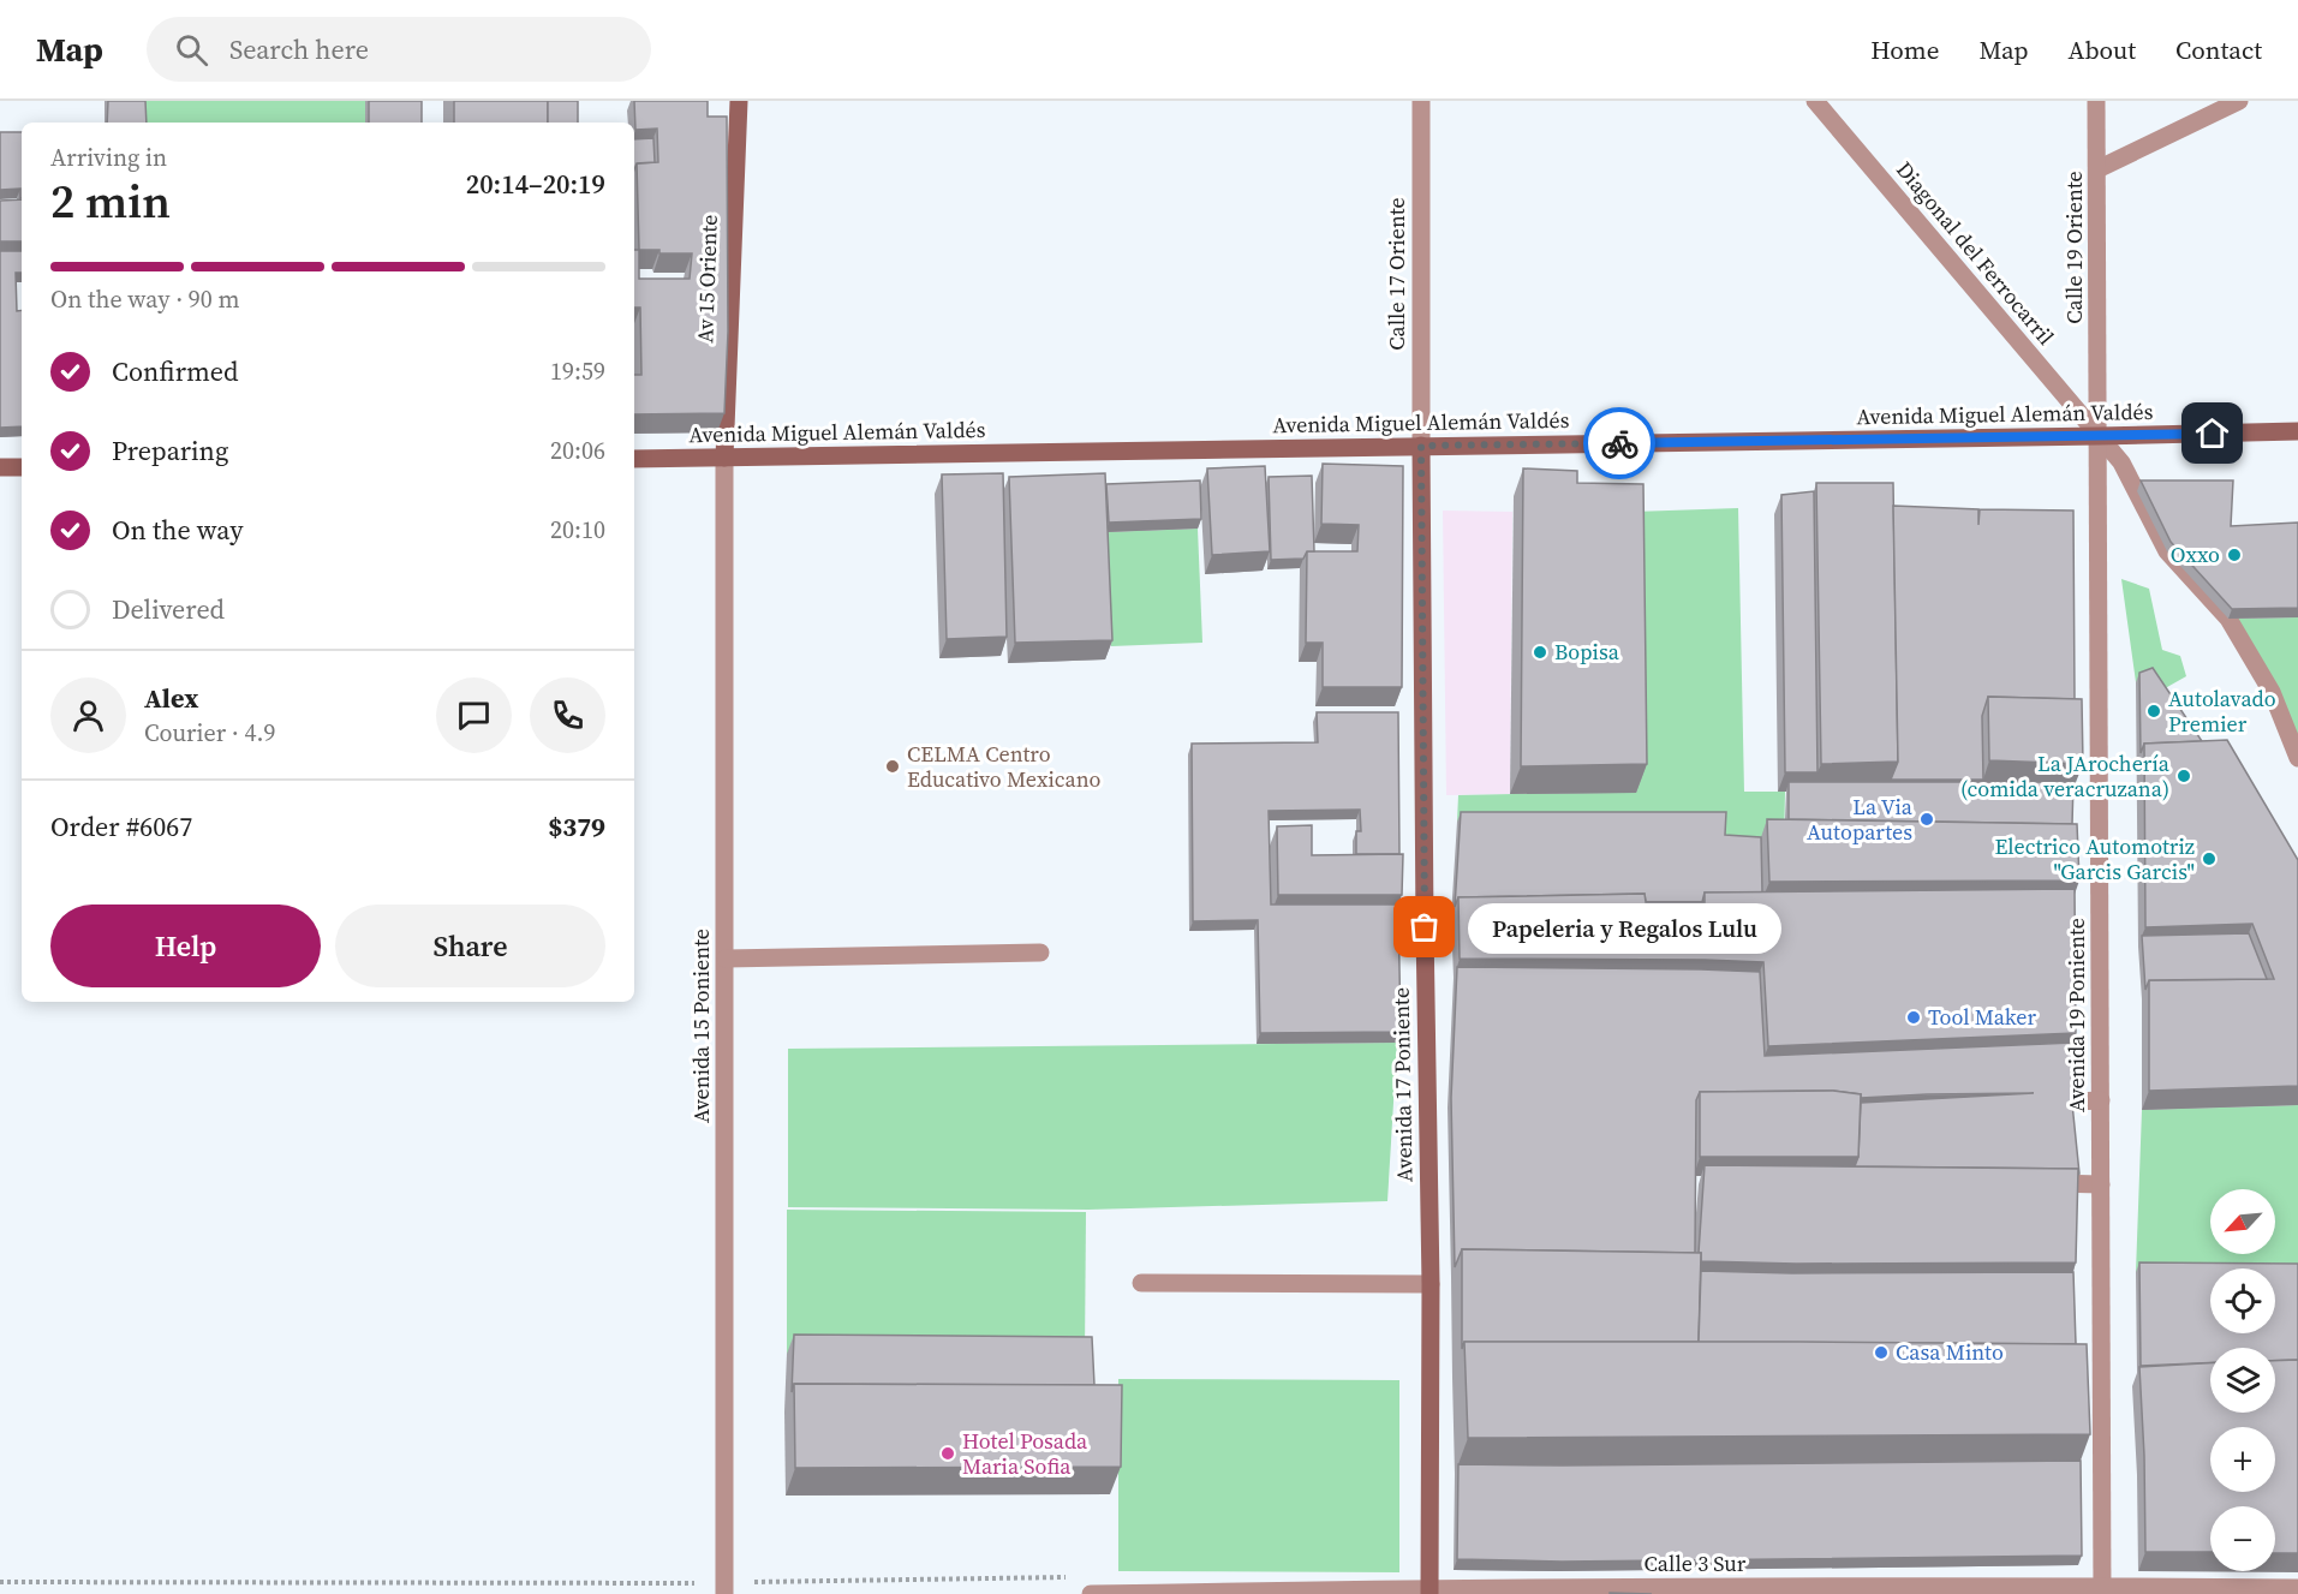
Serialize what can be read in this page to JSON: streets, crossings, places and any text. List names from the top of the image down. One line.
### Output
{"streets":{"main road":["Av 15 Oriente","Avenida Miguel Alemán Valdés","Avenida 17 Poniente"],"street":["Calle 19 Oriente","Diagonal del Ferrocarril","Calle 17 Oriente","Avenida 19 Poniente","Avenida 15 Poniente","Calle 3 Sur"]},"crossings":[["Calle 19 Oriente","Diagonal del Ferrocarril"],["Calle 19 Oriente","Avenida Miguel Alemán Valdés"],["Calle 19 Oriente","Avenida 19 Poniente"],["Diagonal del Ferrocarril","Avenida Miguel Alemán Valdés"],["Diagonal del Ferrocarril","Avenida 19 Poniente"],["Calle 17 Oriente","Avenida Miguel Alemán Valdés"],["Calle 17 Oriente","Avenida 17 Poniente"],["Av 15 Oriente","Avenida Miguel Alemán Valdés"],["Av 15 Oriente","Avenida 15 Poniente"],["Avenida Miguel Alemán Valdés","Avenida 19 Poniente"],["Avenida Miguel Alemán Valdés","Avenida 15 Poniente"],["Avenida Miguel Alemán Valdés","Avenida 17 Poniente"],["Avenida 19 Poniente","Calle 3 Sur"],["Avenida 17 Poniente","Calle 3 Sur"]],"places":["Oxxo","Bopisa","Autolavado Premier","CELMA Centro Educativo Mexicano","La JArochería (comida veracruzana)","La Via Autopartes","Electrico Automotriz \"Garcis Garcis\"","Papeleria y Regalos Lulu","Tool Maker","Casa Minto","Hotel Posada Maria Sofia"],"north":"bottom left","page":{"header":"Map","search":"Search here","nav":["Home","Map","About","Contact"],"heading":["2 min","Arriving in","20:14–20:19"],"panel":["Alex","Courier · 4.9","Order #6067","$379"],"bar":"On the way · 90 m","list":[["Confirmed","19:59"],["Preparing","20:06"],["On the way","20:10"],"Delivered"],"buttons":["Help","Share"],"bubble":"Papeleria y Regalos Lulu","map_buttons":["+","−"]}}
